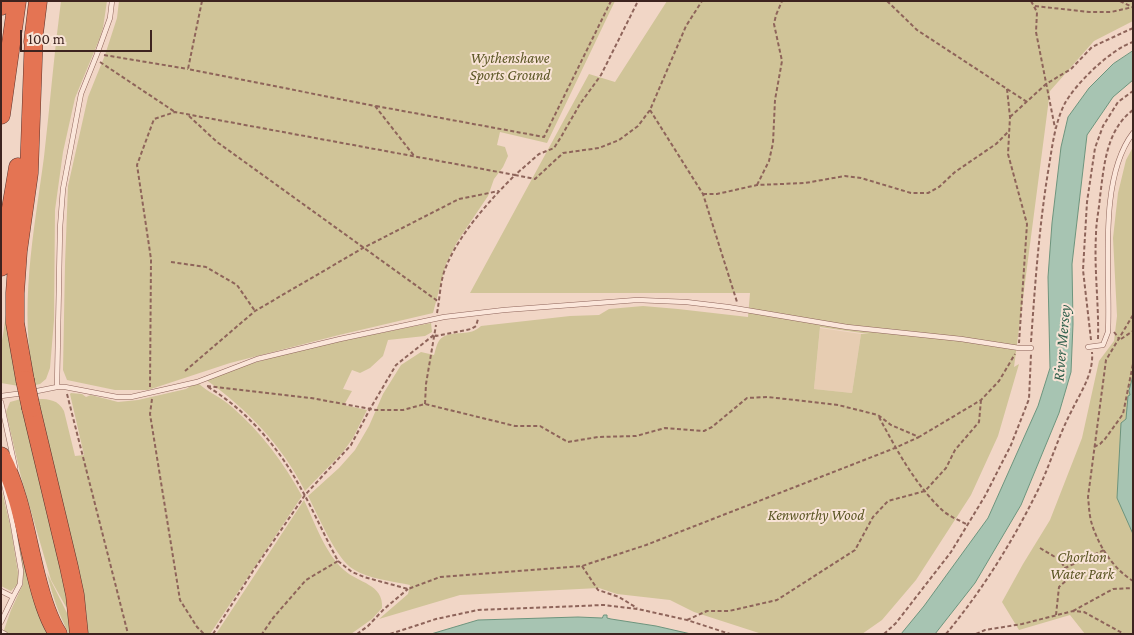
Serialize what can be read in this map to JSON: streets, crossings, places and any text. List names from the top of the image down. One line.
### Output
{"water":["River Mersey"],"parks":["Wythenshawe Sports Ground","Kenworthy Wood","Chorlton Water Park"],"scale_bar":"100 m"}
